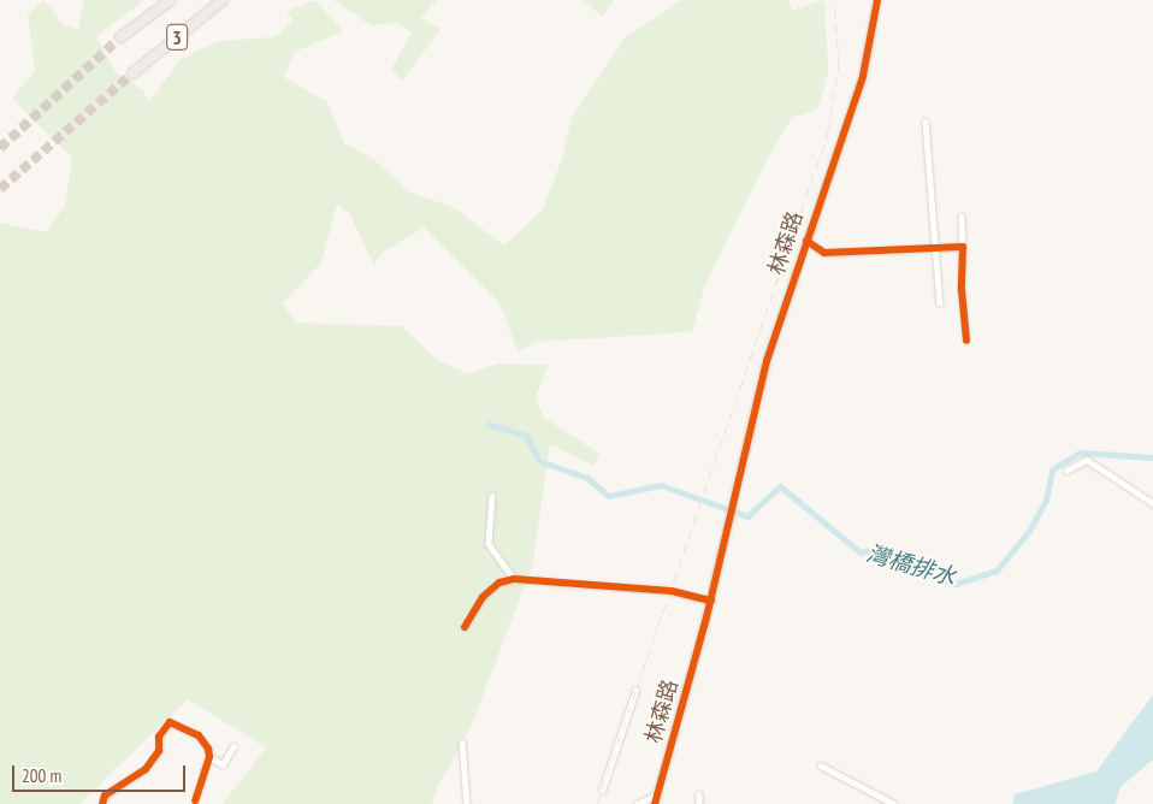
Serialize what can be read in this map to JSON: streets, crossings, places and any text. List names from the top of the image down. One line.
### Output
{"streets":{"highway":["3"],"main road":["林森路"]},"water":["灣橋排水"],"scale_bar":"200 m"}
